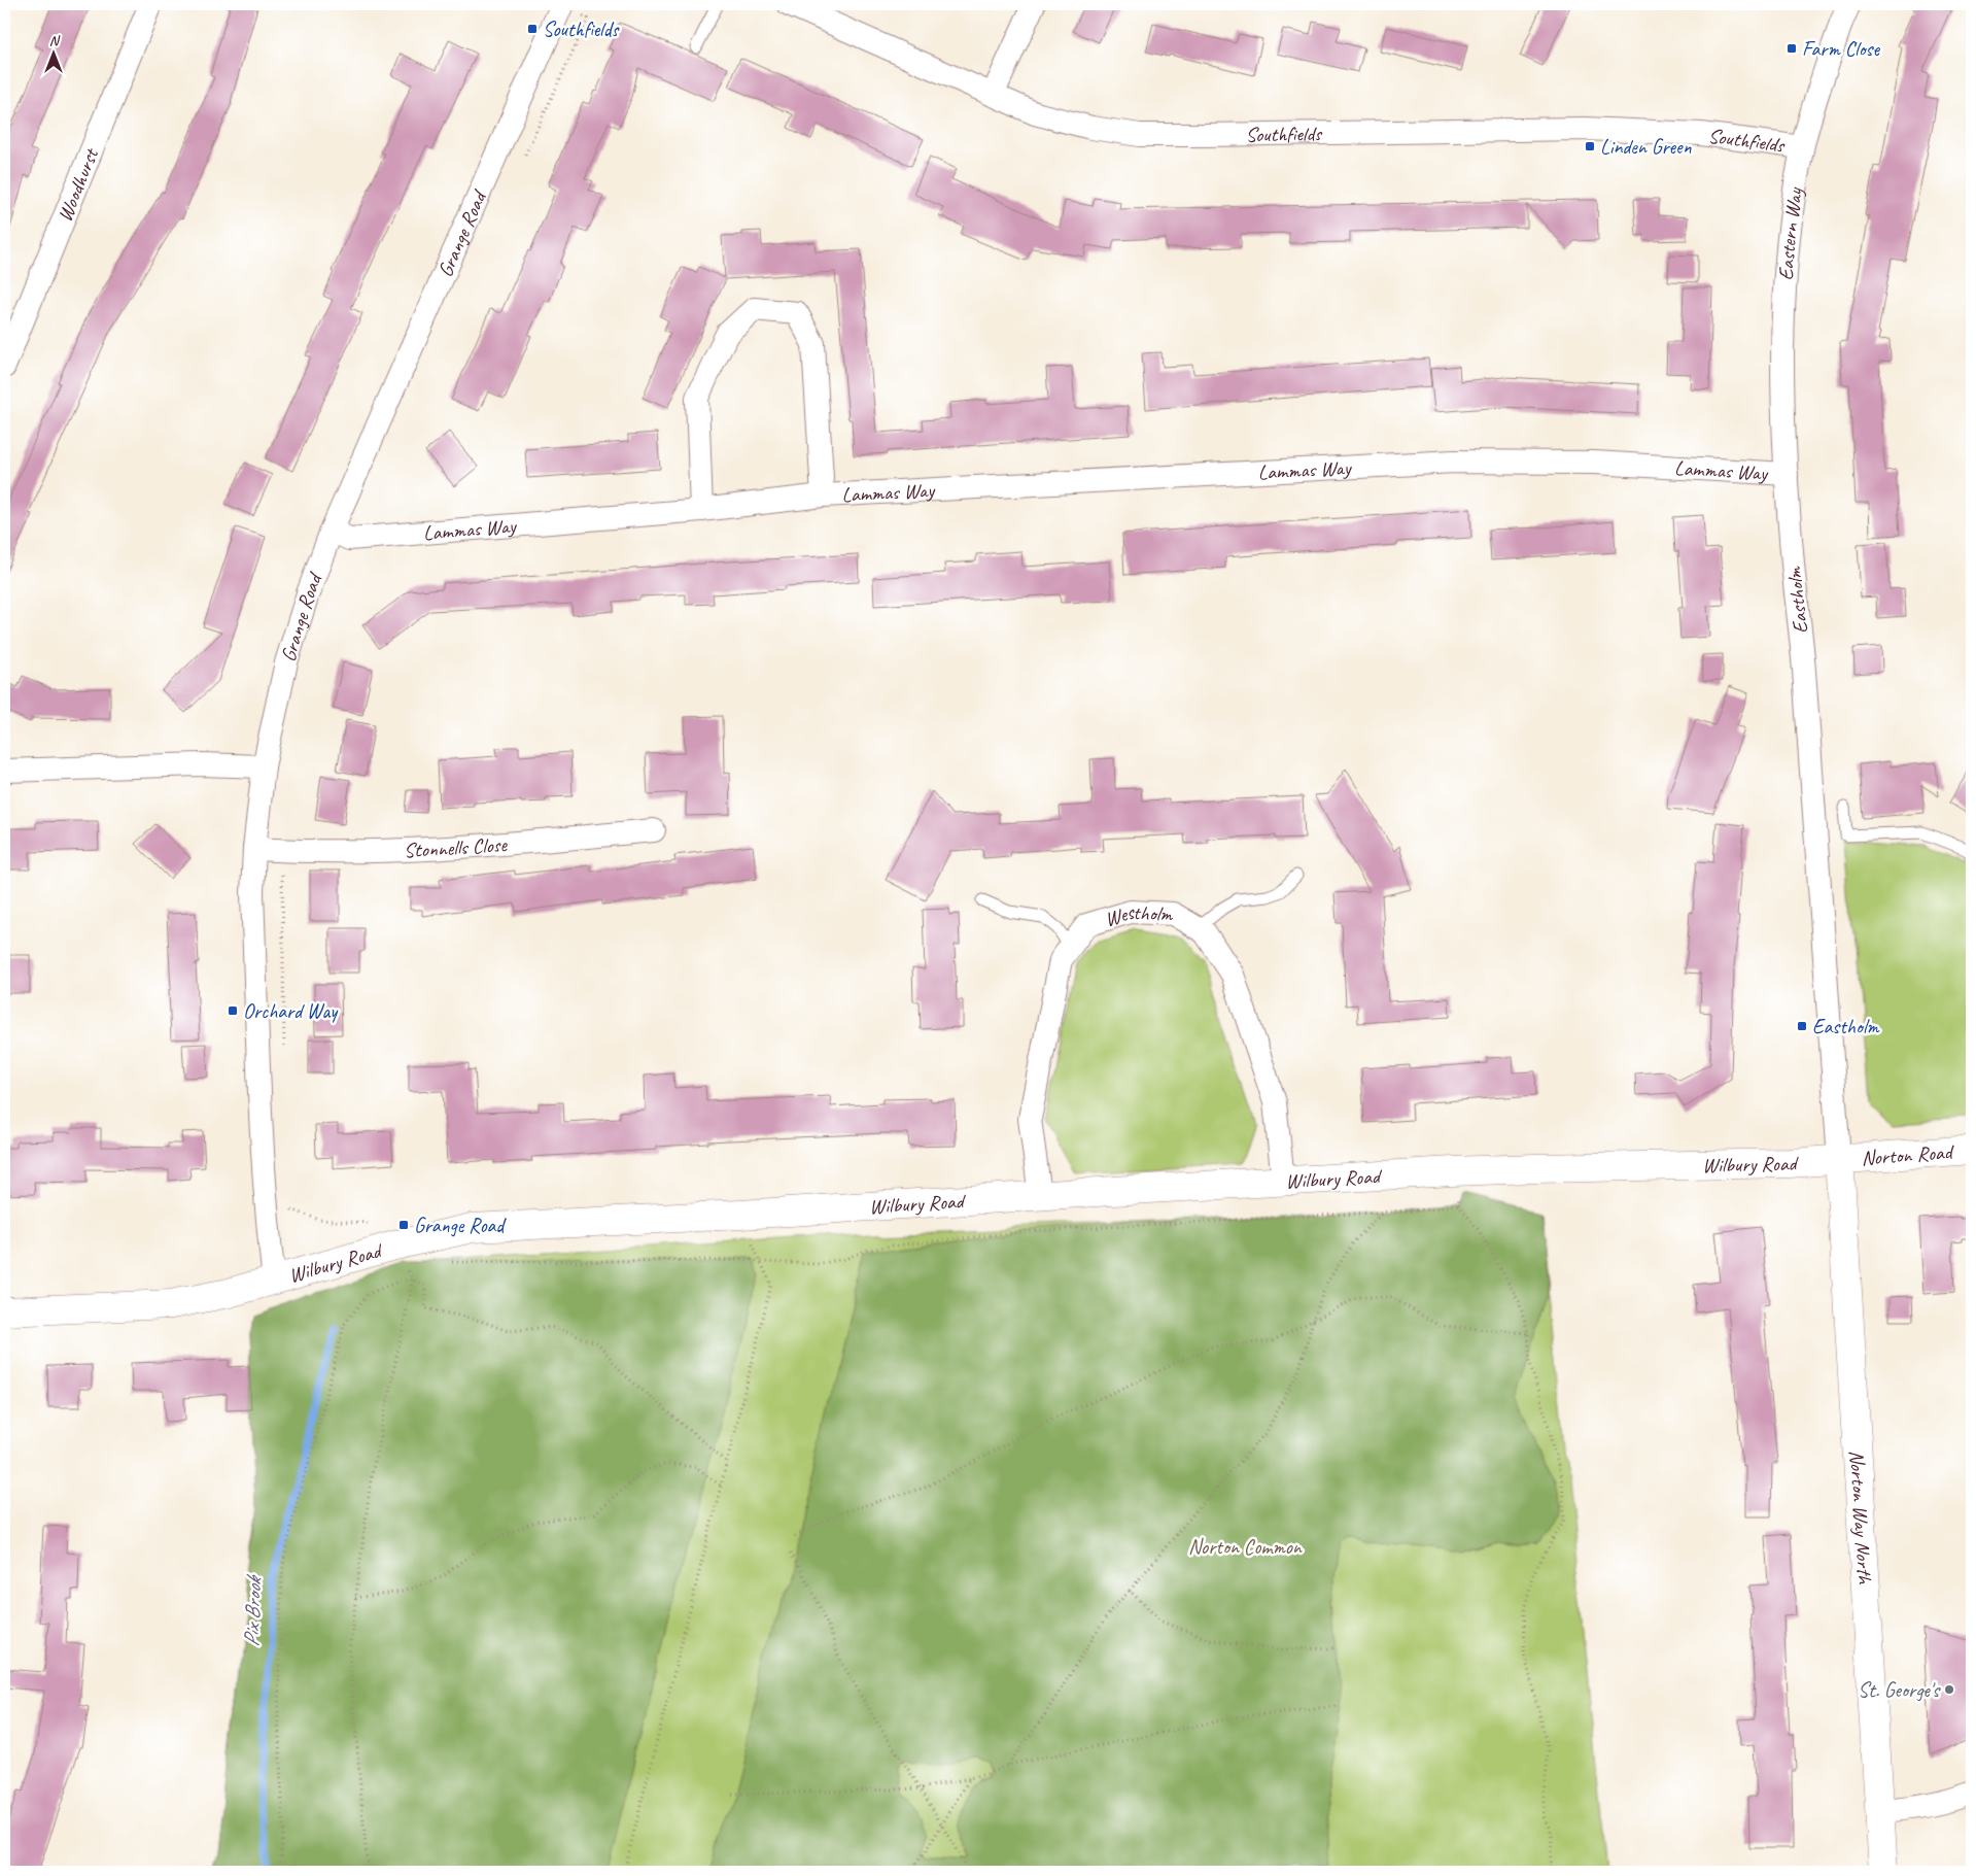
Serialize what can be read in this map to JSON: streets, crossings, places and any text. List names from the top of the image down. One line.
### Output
{"streets":{"street":["Southfields","Woodhurst","Grange Road","Eastern Way","Lammas Way","Eastholm","Stonnells Close","Westholm","Norton Road","Wilbury Road","Norton Way North"]},"crossings":[["Southfields","Eastern Way"],["Grange Road","Lammas Way"],["Grange Road","Stonnells Close"],["Grange Road","Wilbury Road"],["Eastern Way","Lammas Way"],["Eastern Way","Eastholm"],["Lammas Way","Eastholm"],["Eastholm","Norton Road"],["Eastholm","Wilbury Road"],["Eastholm","Norton Way North"],["Westholm","Wilbury Road"],["Norton Road","Wilbury Road"],["Norton Road","Norton Way North"],["Wilbury Road","Norton Way North"]],"water":["Pix Brook"],"parks":["Norton Common"],"places":{"transit":["Southfields","Farm Close","Linden Green","Orchard Way","Eastholm","Grange Road"],"other":["St. George's"]},"north":"top"}
